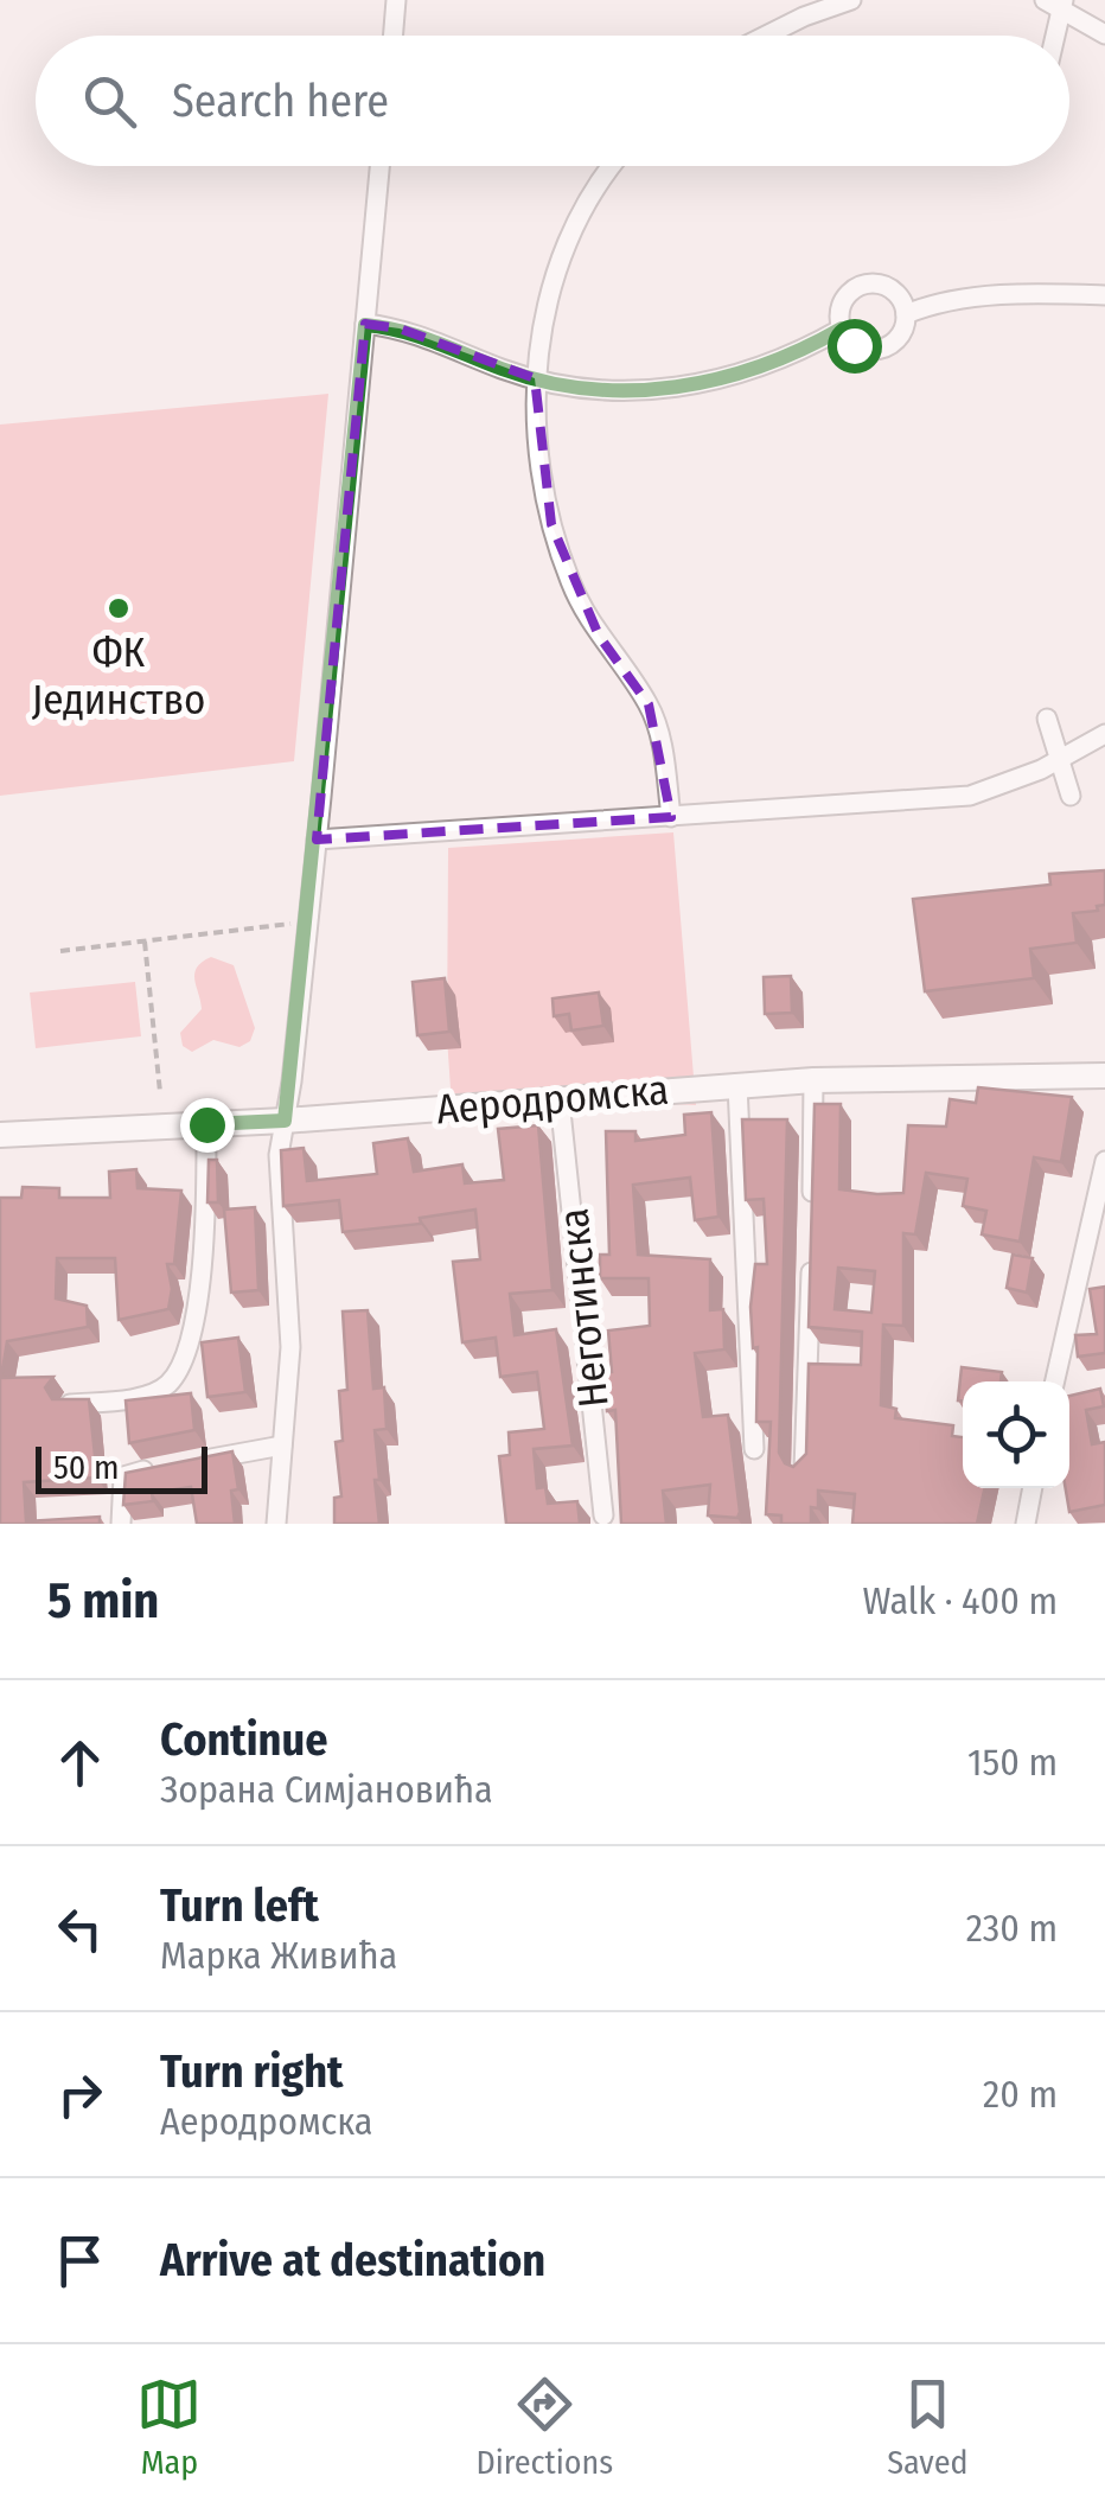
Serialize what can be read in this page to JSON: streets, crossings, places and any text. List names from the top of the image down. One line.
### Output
{"streets":{"street":["Аеродромска","Неготинска"]},"crossings":[["Аеродромска","Неготинска"]],"places":["ФК Јединство"],"scale_bar":"50 m","page":{"search":"Search here","scale":"50 m","heading":["5 min","Walk · 400 m"],"list":[["Continue","Зорана Симјановића","150 m"],["Turn left","Марка Живића","230 m"],["Turn right","Аеродромска","20 m"],"Arrive at destination"],"nav":["Map","Directions","Saved"]}}
